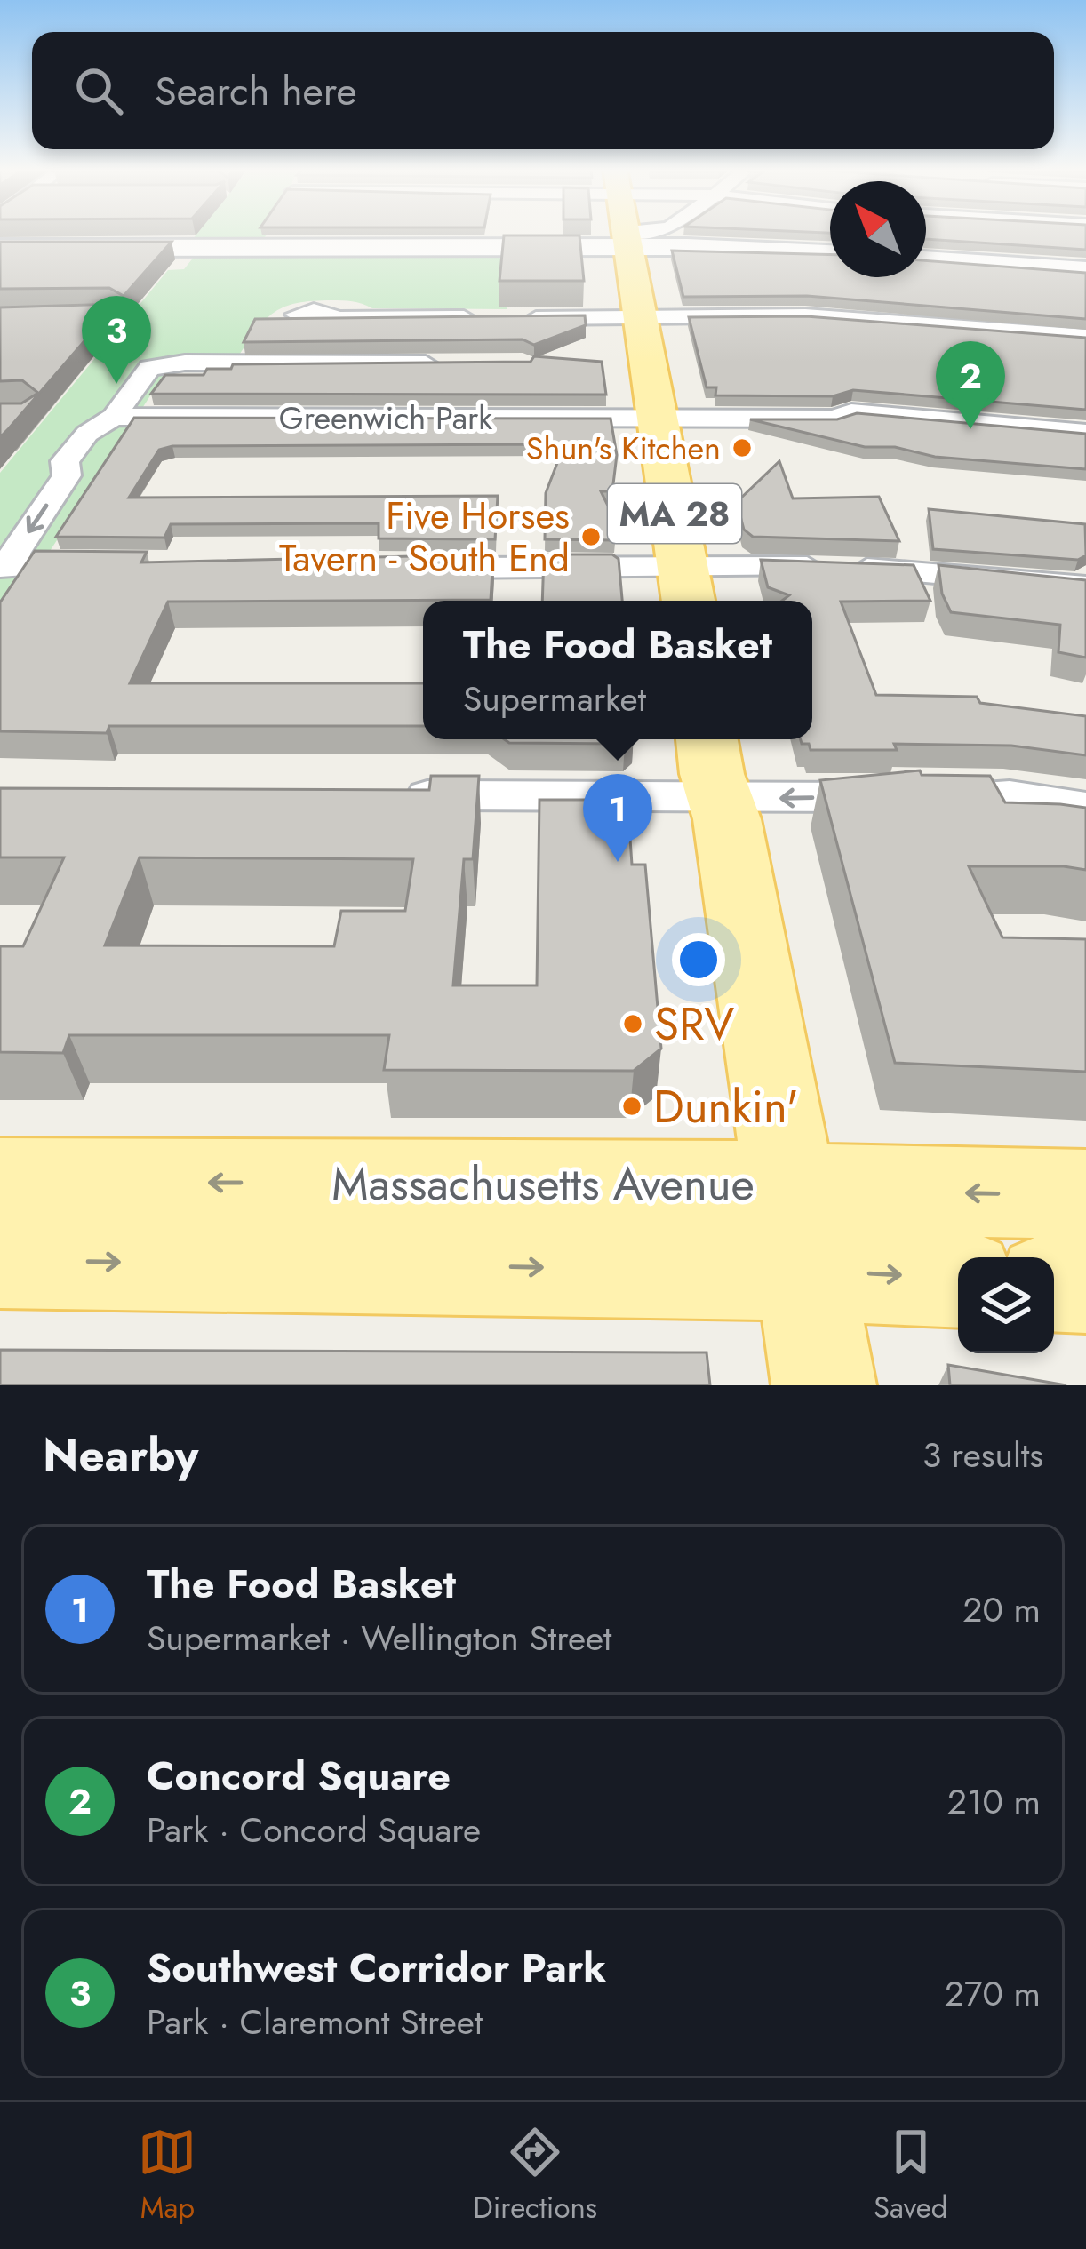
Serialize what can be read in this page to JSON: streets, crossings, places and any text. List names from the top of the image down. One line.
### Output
{"streets":{"main road":["MA 28","Massachusetts Avenue"],"street":["Greenwich Park"]},"crossings":[["Greenwich Park","MA 28"]],"places":["Shun's Kitchen","Five Horses Tavern - South End","SRV","Dunkin'"],"north":"top left","page":{"search":"Search here","pins":["3","2","1"],"popup":["The Food Basket","Supermarket"],"heading":["Nearby","3 results"],"list":[{"mark":"1","name":"The Food Basket","note":"Supermarket · Wellington Street","value":"20 m"},{"mark":"2","name":"Concord Square","note":"Park · Concord Square","value":"210 m"},{"mark":"3","name":"Southwest Corridor Park","note":"Park · Claremont Street","value":"270 m"}],"nav":["Map","Directions","Saved"]}}
